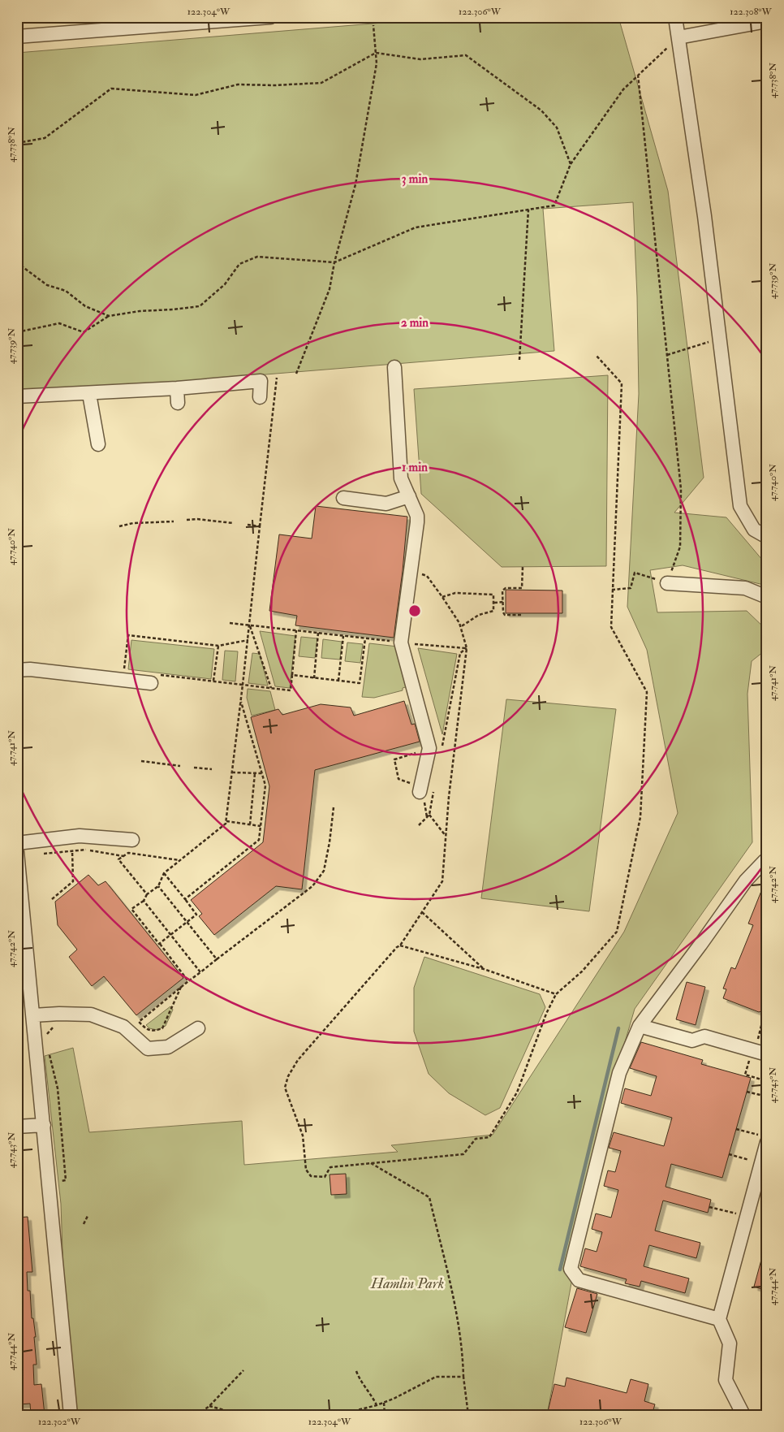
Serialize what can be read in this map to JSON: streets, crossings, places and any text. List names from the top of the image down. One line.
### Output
{"parks":["Hamlin Park"],"coordinates":["122.304°W","122.306°W","122.308°W","47.738°N","47.739°N","47.740°N","47.741°N","47.742°N","47.743°N","47.744°N","122.302°W"],"rings":["3 min","2 min","1 min"]}
